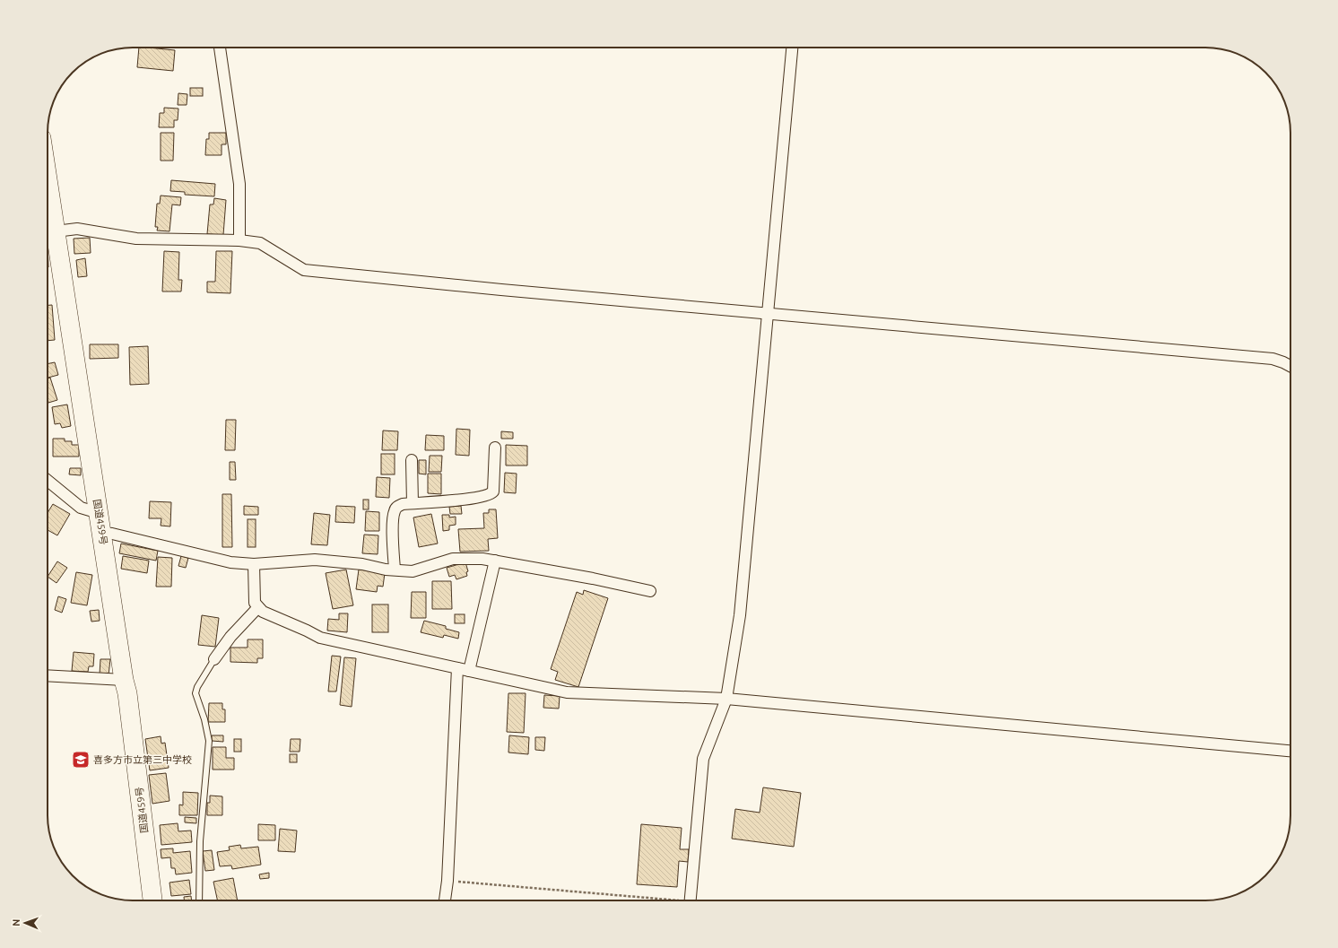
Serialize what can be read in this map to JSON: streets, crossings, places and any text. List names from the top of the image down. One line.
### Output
{"streets":{"highway":["国道459号"]},"places":{"school or university":["喜多方市立第三中学校"]},"north":"left"}
